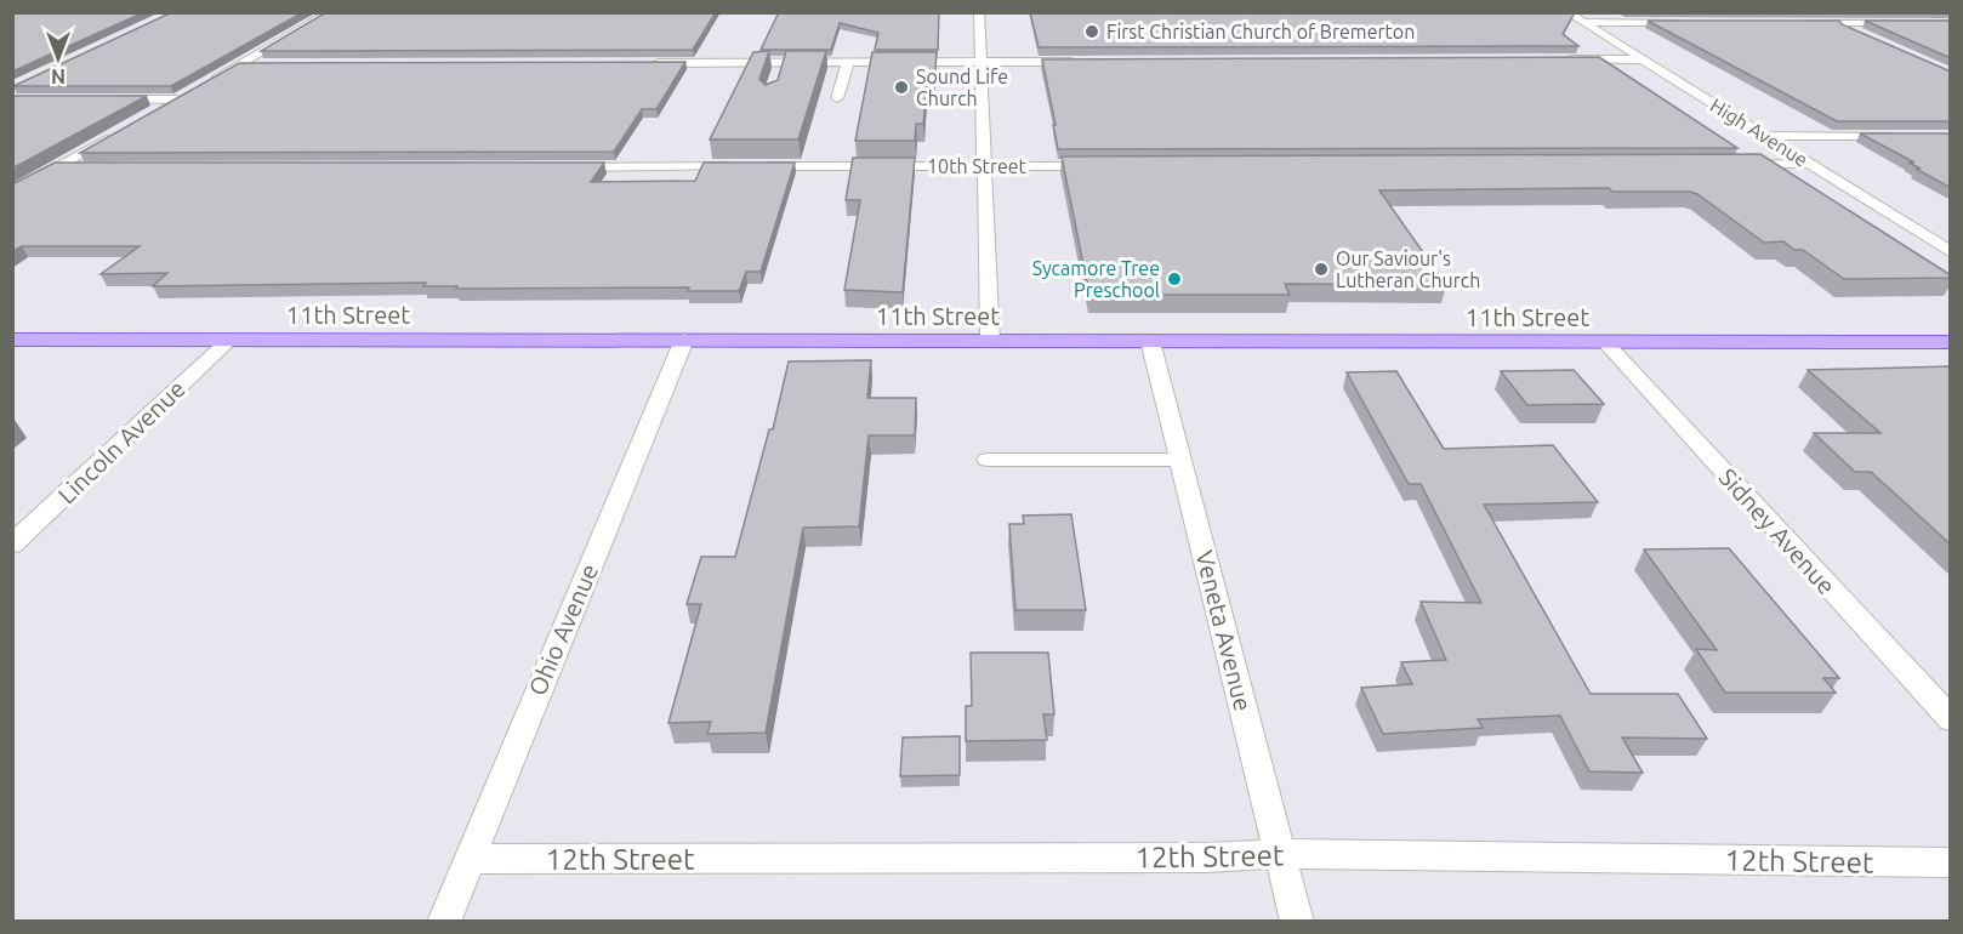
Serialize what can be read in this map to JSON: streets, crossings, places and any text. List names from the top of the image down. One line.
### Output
{"streets":{"main road":["11th Street"],"street":["High Avenue","10th Street","Lincoln Avenue","Sidney Avenue","Ohio Avenue","Veneta Avenue","12th Street"]},"crossings":[["11th Street","Lincoln Avenue"],["11th Street","Sidney Avenue"],["11th Street","Ohio Avenue"],["11th Street","Veneta Avenue"],["Ohio Avenue","12th Street"],["Veneta Avenue","12th Street"]],"places":["First Christian Church of Bremerton","Sound Life Church","Our Saviour's Lutheran Church","Sycamore Tree Preschool"],"north":"bottom"}
